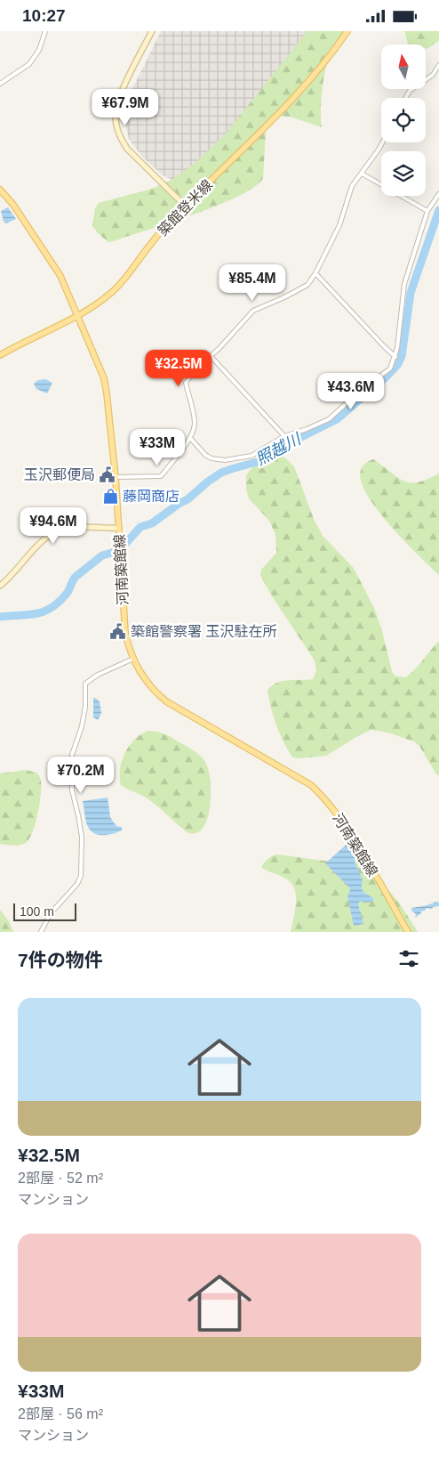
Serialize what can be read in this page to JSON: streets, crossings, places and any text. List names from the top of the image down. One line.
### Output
{"streets":{"main road":["築館登米線","河南築館線"]},"crossings":[["築館登米線","河南築館線"]],"water":["照越川"],"places":{"public building":["玉沢郵便局","築館警察署 玉沢駐在所"],"shop":["藤岡商店"]},"scale_bar":"100 m","north":"top","page":{"status":"10:27","price":["¥67.9M","¥85.4M","¥32.5M","¥43.6M","¥33M","¥94.6M","¥70.2M"],"scale":"100 m","heading":"7件の物件","list":[{"name":"¥32.5M","note":"2部屋 · 52 m² · マンション"},{"name":"¥33M","note":"2部屋 · 56 m² · マンション"}]}}
